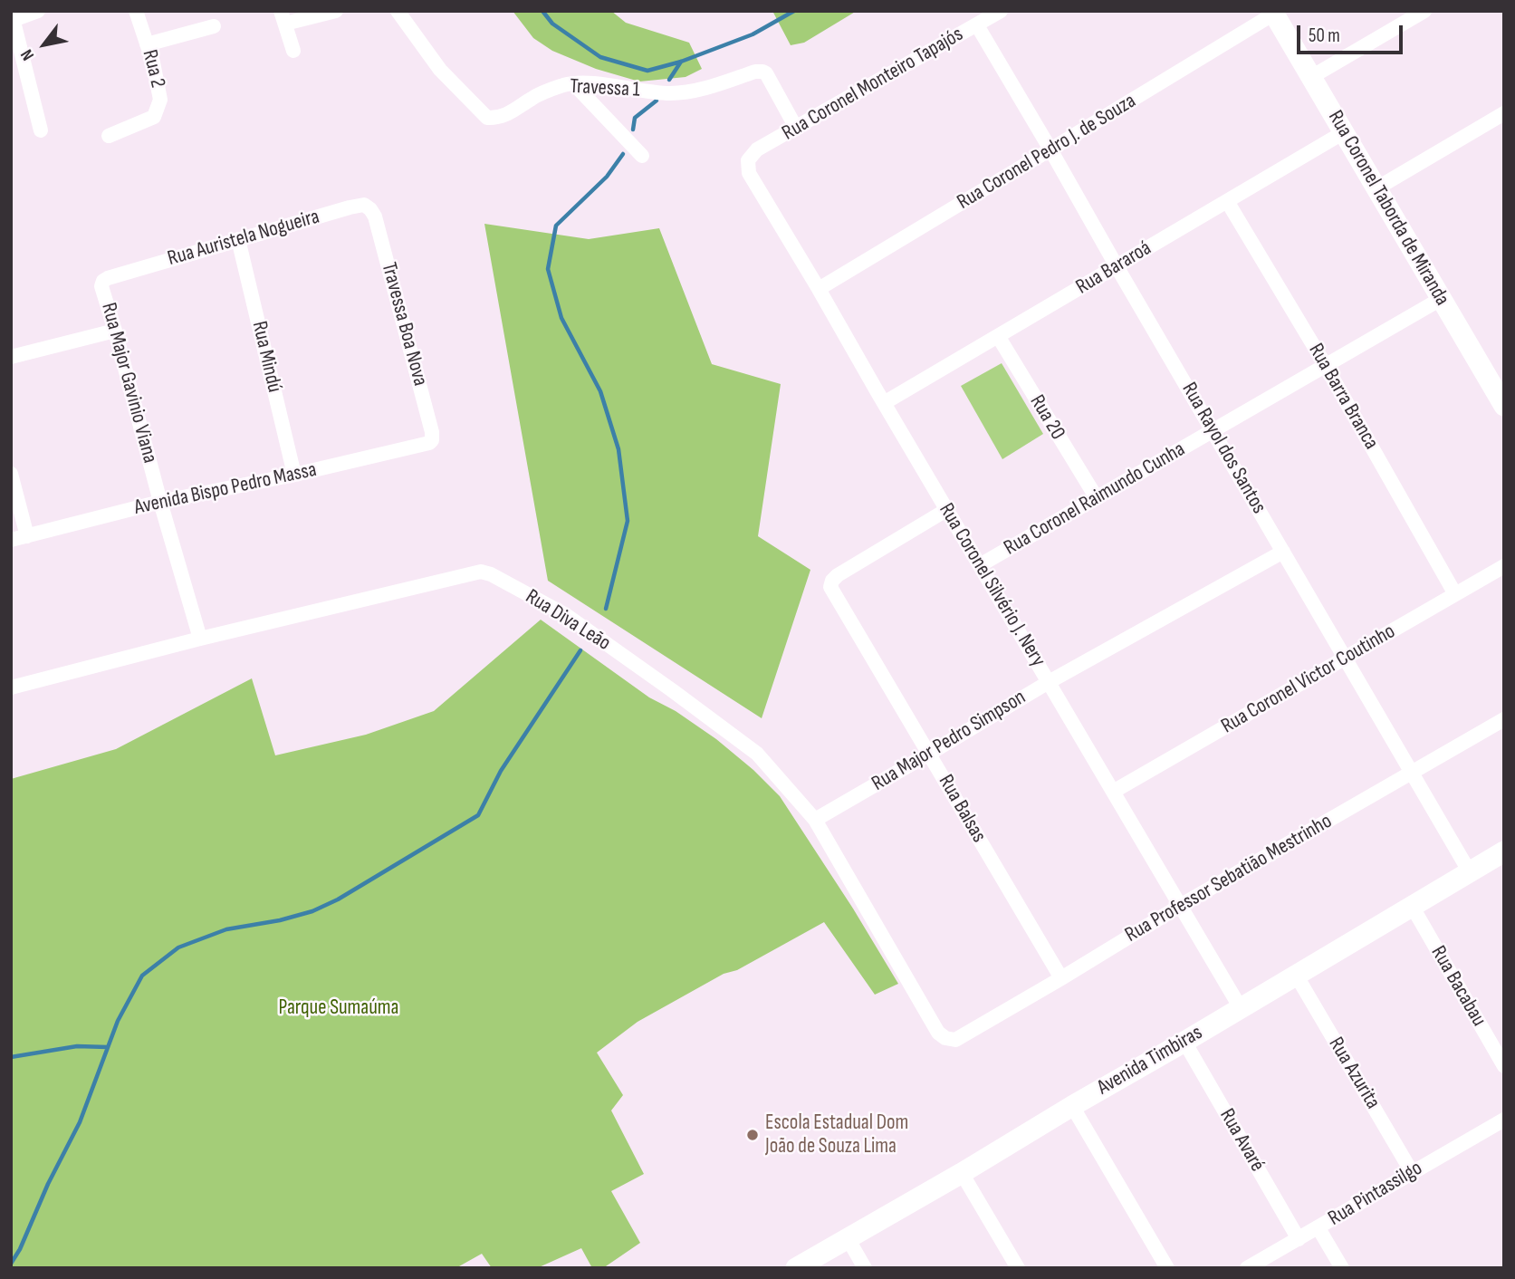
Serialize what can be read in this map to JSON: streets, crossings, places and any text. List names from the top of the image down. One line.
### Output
{"streets":{"street":["Rua 2","Rua Coronel Monteiro Tapajós","Travessa 1","Rua Coronel Pedro J. de Souza","Rua Coronel Taborda de Miranda","Rua Auristela Nogueira","Rua Bararoá","Travessa Boa Nova","Rua Mindú","Rua Major Gavinio Viana","Rua Barra Branca","Rua 20","Rua Rayol dos Santos","Avenida Bispo Pedro Massa","Rua Coronel Raimundo Cunha","Rua Coronel Silvério J. Nery","Rua Diva Leão","Rua Coronel Victor Coutinho","Rua Major Pedro Simpson","Rua Balsas","Rua Professor Sebatião Mestrinho","Rua Bacabau","Avenida Timbiras","Rua Azurita","Rua Avaré","Rua Pintassilgo"]},"crossings":[["Rua Coronel Monteiro Tapajós","Travessa 1"],["Rua Coronel Monteiro Tapajós","Rua Rayol dos Santos"],["Rua Coronel Monteiro Tapajós","Rua Coronel Silvério J. Nery"],["Rua Coronel Pedro J. de Souza","Rua Coronel Taborda de Miranda"],["Rua Coronel Pedro J. de Souza","Rua Rayol dos Santos"],["Rua Coronel Pedro J. de Souza","Rua Coronel Silvério J. Nery"],["Rua Coronel Taborda de Miranda","Rua Bararoá"],["Rua Coronel Taborda de Miranda","Rua Coronel Raimundo Cunha"],["Rua Auristela Nogueira","Travessa Boa Nova"],["Rua Auristela Nogueira","Rua Mindú"],["Rua Auristela Nogueira","Rua Major Gavinio Viana"],["Rua Bararoá","Rua Barra Branca"],["Rua Bararoá","Rua 20"],["Rua Bararoá","Rua Rayol dos Santos"],["Rua Bararoá","Rua Coronel Silvério J. Nery"],["Travessa Boa Nova","Avenida Bispo Pedro Massa"],["Rua Mindú","Avenida Bispo Pedro Massa"],["Rua Major Gavinio Viana","Avenida Bispo Pedro Massa"],["Rua Major Gavinio Viana","Rua Diva Leão"],["Rua Barra Branca","Rua Coronel Raimundo Cunha"],["Rua Barra Branca","Rua Coronel Victor Coutinho"],["Rua 20","Rua Coronel Raimundo Cunha"],["Rua Rayol dos Santos","Rua Coronel Raimundo Cunha"],["Rua Rayol dos Santos","Rua Coronel Victor Coutinho"],["Rua Rayol dos Santos","Rua Major Pedro Simpson"],["Rua Rayol dos Santos","Rua Professor Sebatião Mestrinho"],["Rua Rayol dos Santos","Avenida Timbiras"],["Rua Coronel Raimundo Cunha","Rua Coronel Silvério J. Nery"],["Rua Coronel Silvério J. Nery","Rua Coronel Victor Coutinho"],["Rua Coronel Silvério J. Nery","Rua Major Pedro Simpson"],["Rua Coronel Silvério J. Nery","Rua Balsas"],["Rua Coronel Silvério J. Nery","Rua Professor Sebatião Mestrinho"],["Rua Coronel Silvério J. Nery","Avenida Timbiras"],["Rua Diva Leão","Rua Major Pedro Simpson"],["Rua Diva Leão","Rua Professor Sebatião Mestrinho"],["Rua Major Pedro Simpson","Rua Balsas"],["Rua Balsas","Rua Professor Sebatião Mestrinho"],["Rua Bacabau","Avenida Timbiras"],["Avenida Timbiras","Rua Azurita"],["Avenida Timbiras","Rua Avaré"],["Rua Azurita","Rua Pintassilgo"],["Rua Avaré","Rua Pintassilgo"]],"parks":["Parque Sumaúma"],"places":["Escola Estadual Dom João de Souza Lima"],"scale_bar":"50 m","north":"bottom left"}
